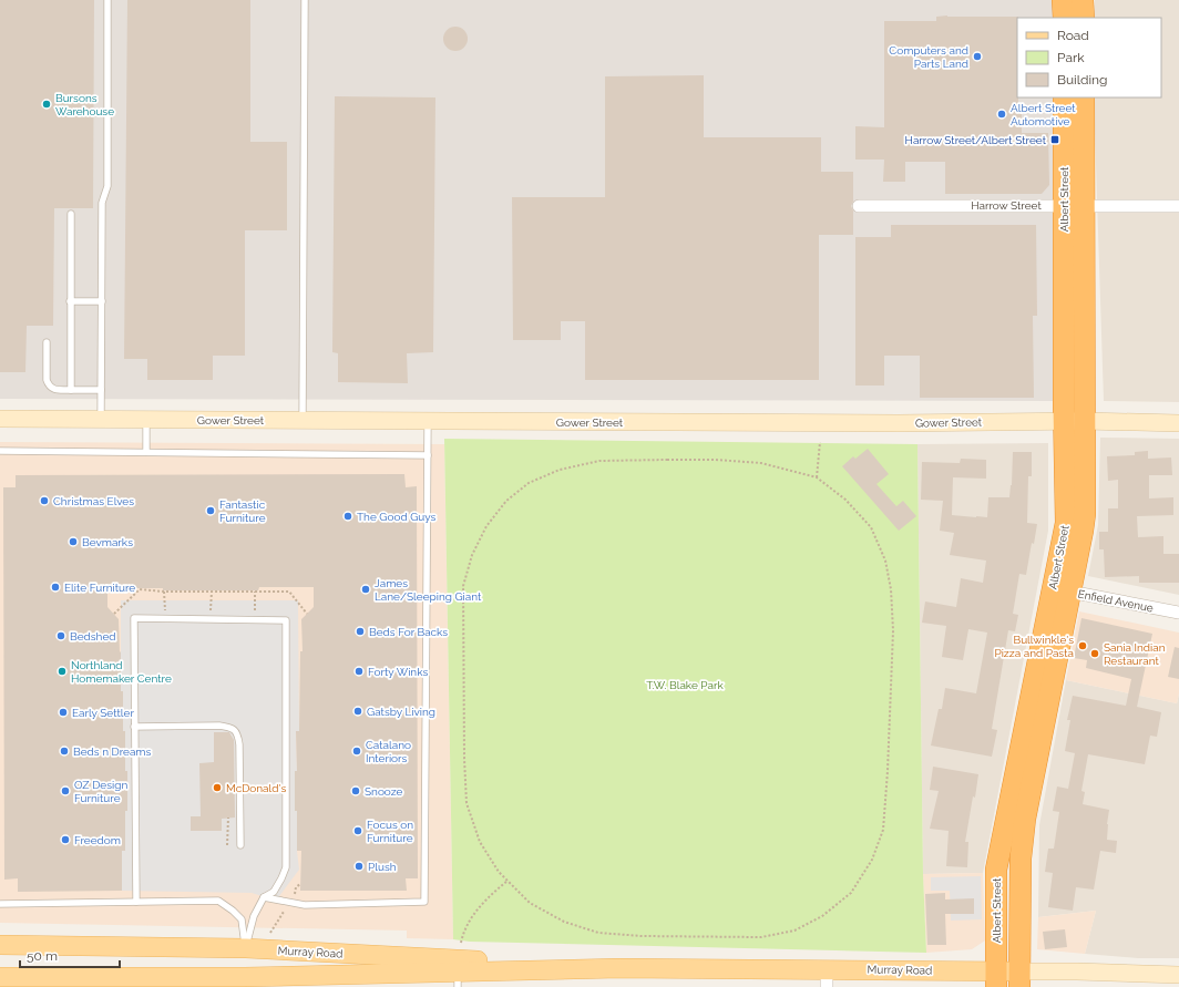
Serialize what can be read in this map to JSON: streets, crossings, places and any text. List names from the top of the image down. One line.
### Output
{"streets":{"highway":["Albert Street"],"main road":["Murray Road"],"street":["Harrow Street","Gower Street","Enfield Avenue"]},"crossings":[["Albert Street","Harrow Street"],["Albert Street","Gower Street"],["Albert Street","Enfield Avenue"],["Albert Street","Murray Road"]],"parks":["T.W. Blake Park"],"places":{"other":["Computers and Parts Land","Bursons Warehouse","Albert Street Automotive","Christmas Elves","Fantastic Furniture","The Good Guys","Bevmarks","Elite Furniture","James Lane/Sleeping Giant","Beds For Backs","Bedshed","Bullwinkle's Pizza and Pasta","Sania Indian Restaurant","Northland Homemaker Centre","Forty Winks","Gatsby Living","Early Settler","Beds n Dreams","Catalano Interiors","McDonald's","OZ Design Furniture","Snooze","Focus on Furniture","Freedom","Plush"],"transit":["Harrow Street/Albert Street"]},"legend":["Road","Park","Building"],"scale_bar":"50 m"}
